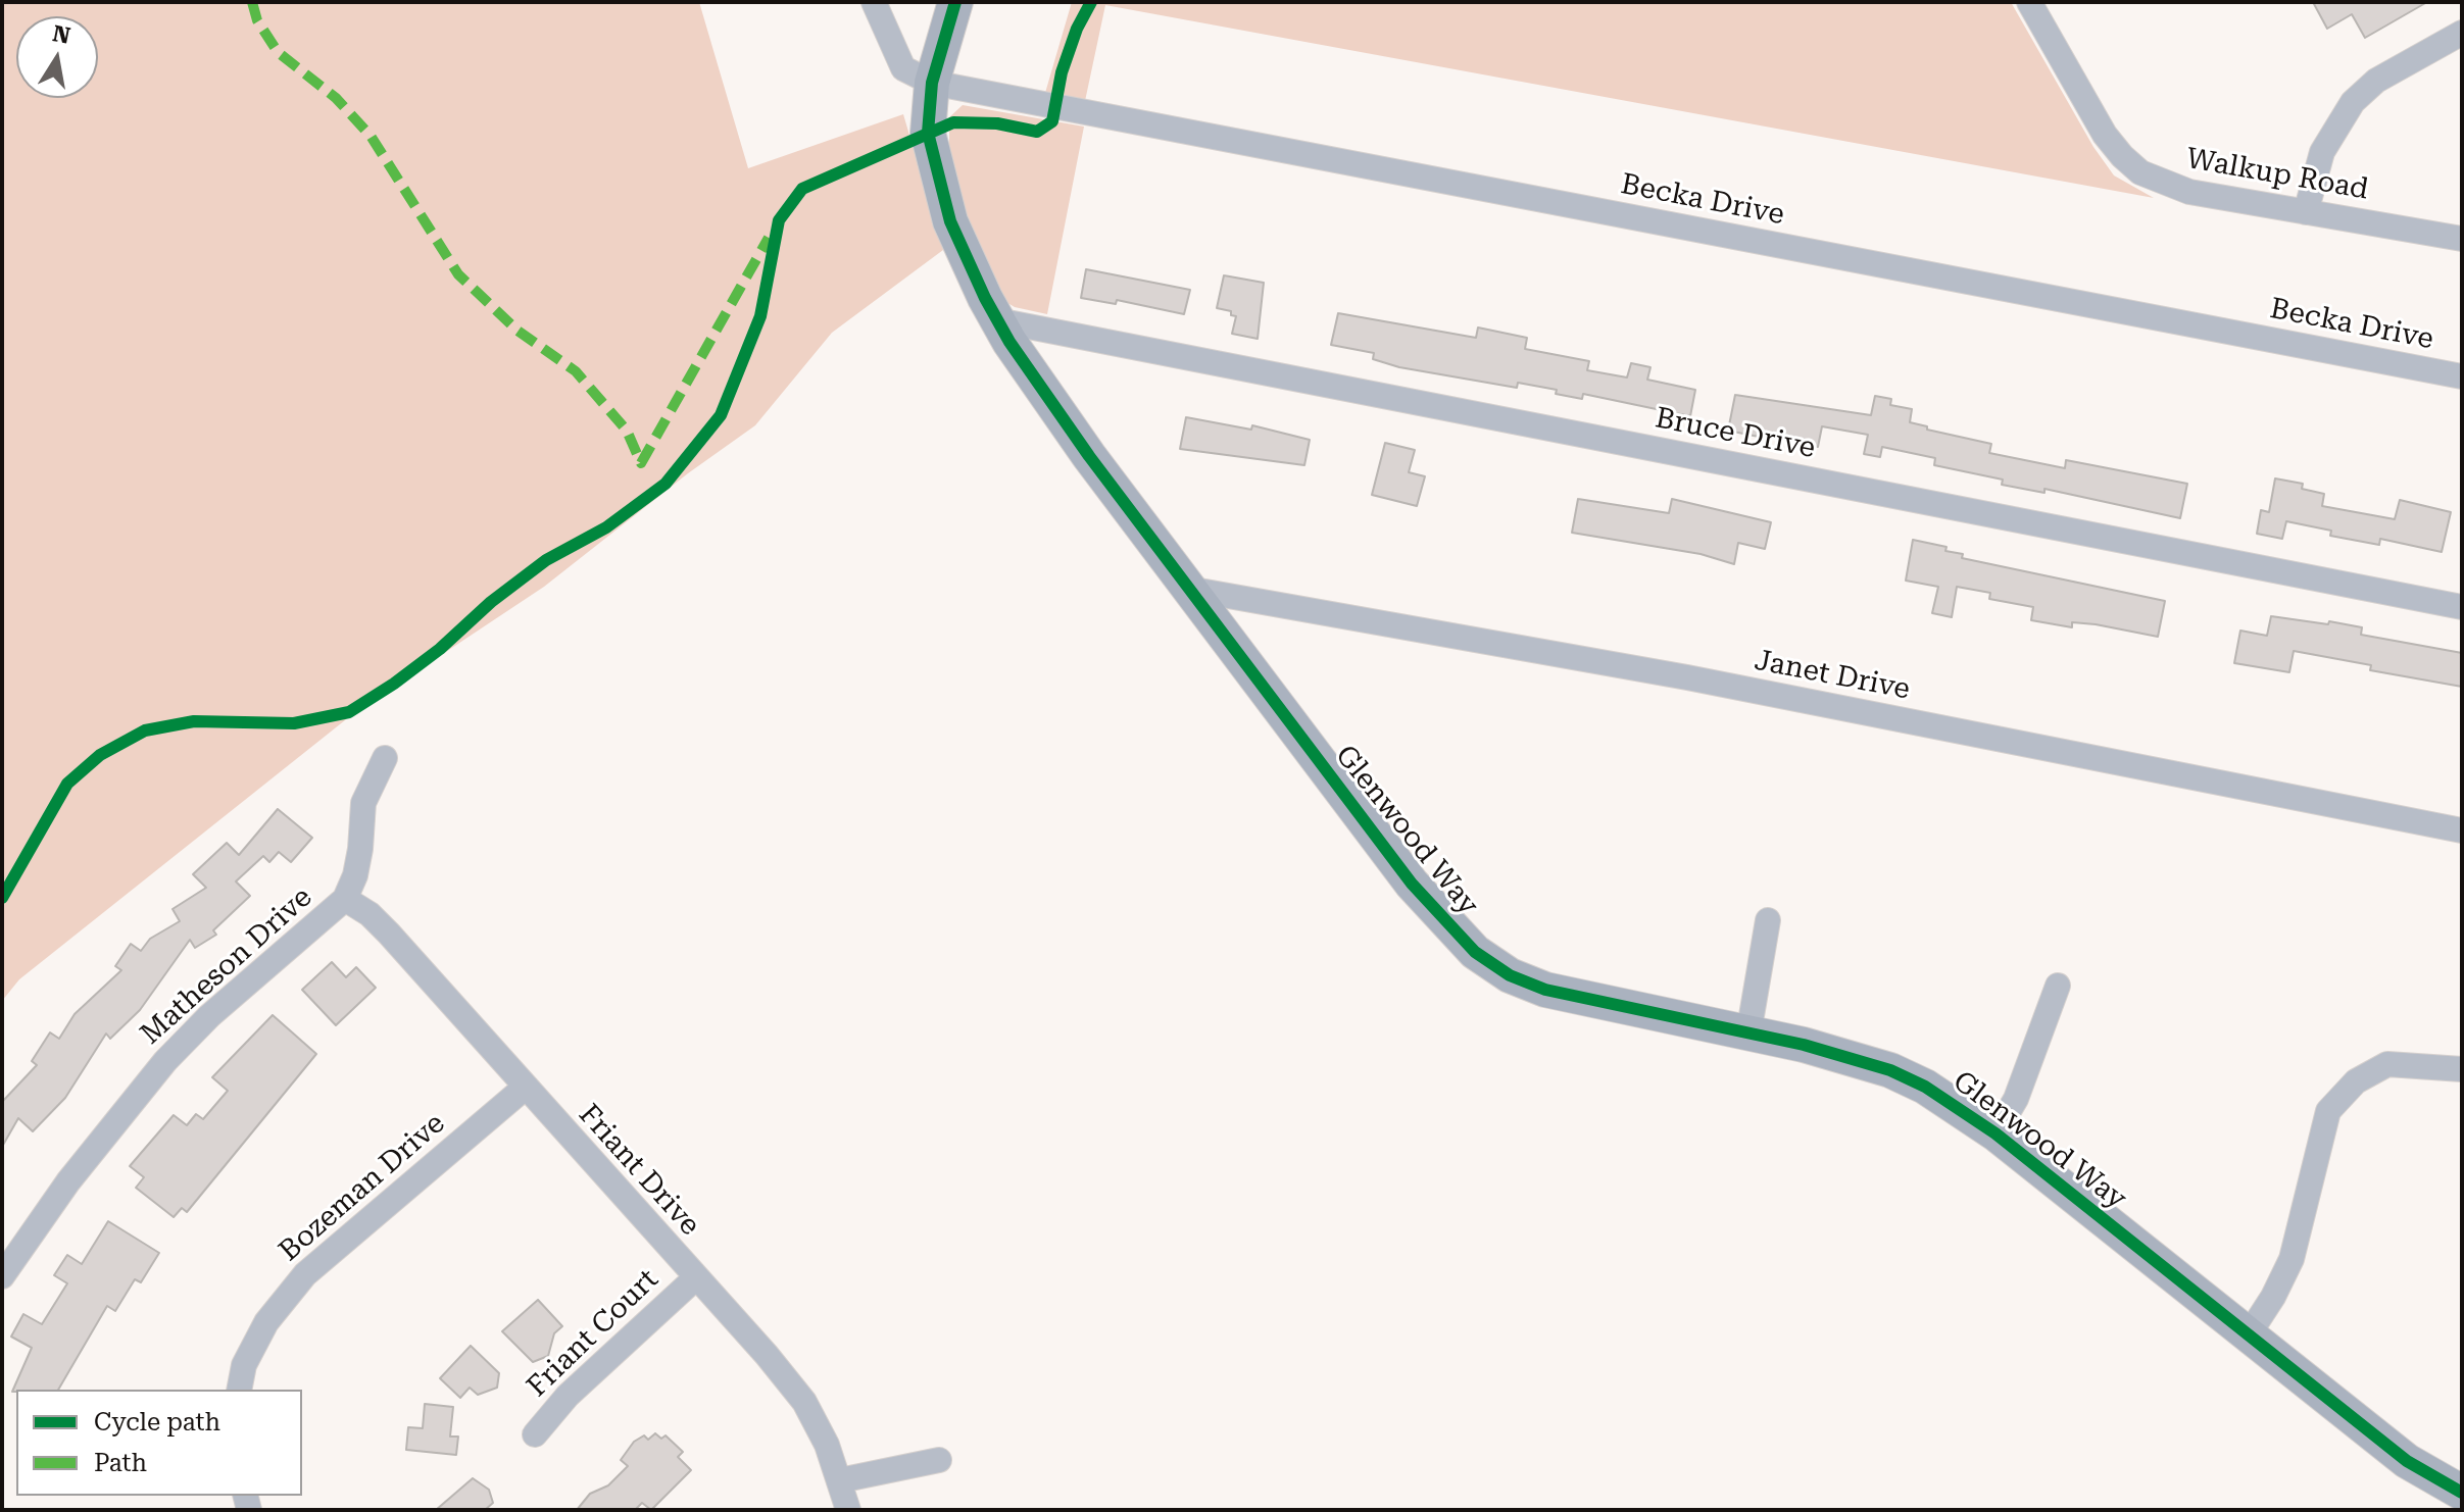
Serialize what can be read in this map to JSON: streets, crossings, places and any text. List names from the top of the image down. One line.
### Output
{"streets":{"street":["Walkup Road","Becka Drive","Bruce Drive","Janet Drive","Glenwood Way","Matheson Drive","Friant Drive","Bozeman Drive","Friant Court"]},"crossings":[["Becka Drive","Glenwood Way"],["Bruce Drive","Glenwood Way"],["Janet Drive","Glenwood Way"],["Matheson Drive","Friant Drive"],["Friant Drive","Bozeman Drive"],["Friant Drive","Friant Court"]],"legend":["Cycle path","Path"],"north":"top"}
